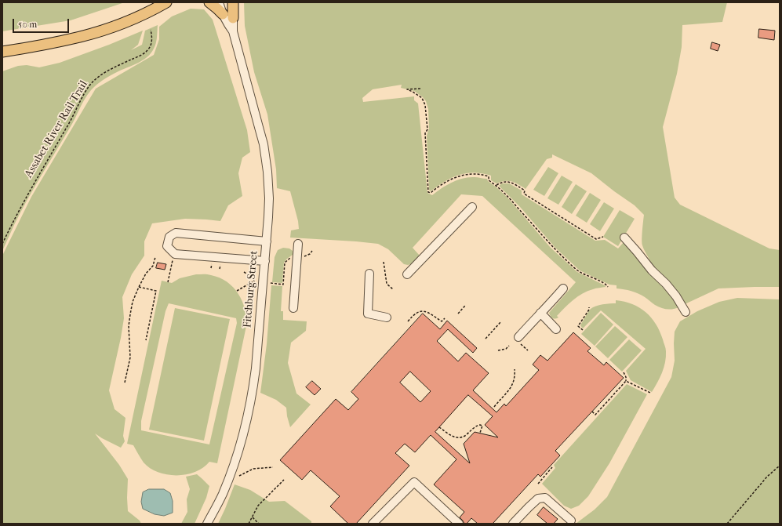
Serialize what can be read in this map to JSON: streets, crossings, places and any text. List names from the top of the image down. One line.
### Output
{"streets":{"street":["Fitchburg Street"],"path":["Assabet River Rail Trail"]},"scale_bar":"50 m"}
